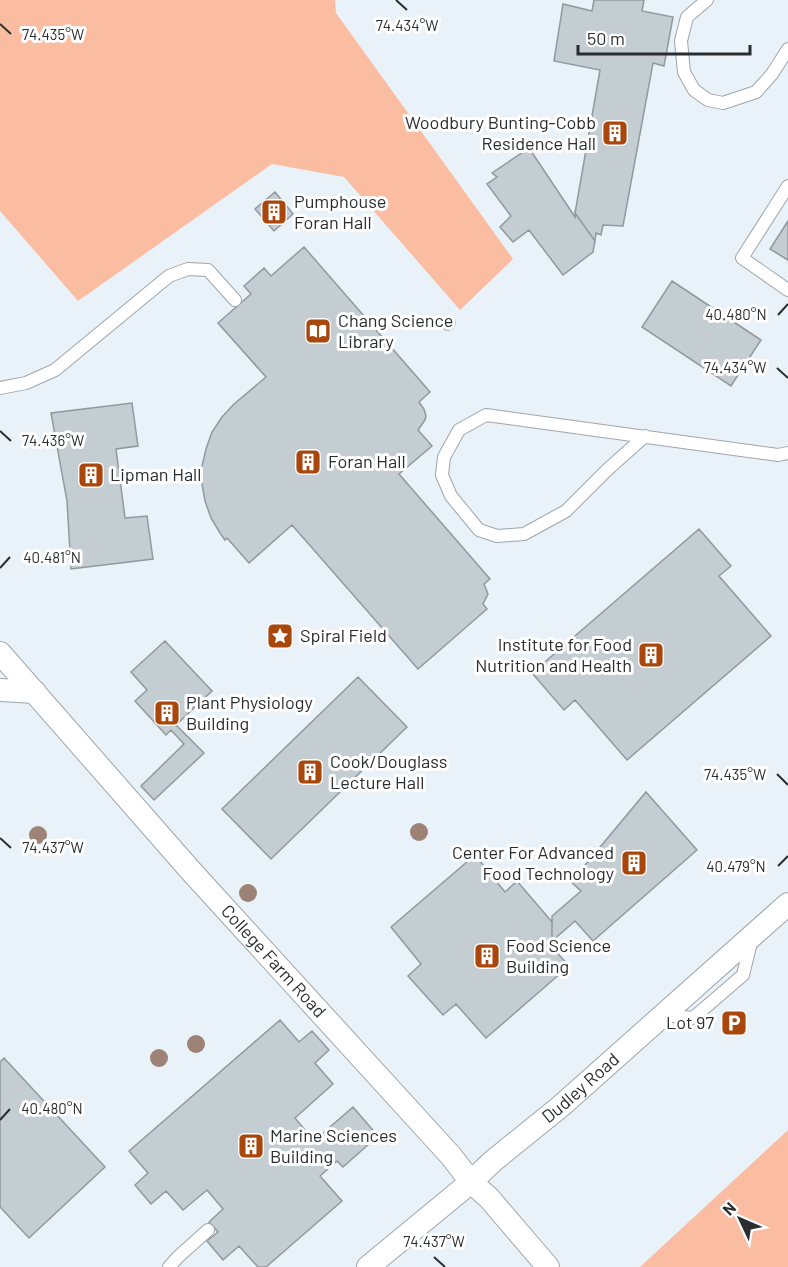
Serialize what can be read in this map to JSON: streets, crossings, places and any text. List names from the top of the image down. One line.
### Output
{"streets":{"street":["College Farm Road","Dudley Road"]},"crossings":[["College Farm Road","Dudley Road"]],"places":{"building":["Woodbury Bunting-Cobb Residence Hall","Pumphouse Foran Hall","Foran Hall","Lipman Hall","Institute for Food Nutrition and Health","Plant Physiology Building","Cook/Douglass Lecture Hall","Center For Advanced Food Technology","Food Science Building","Marine Sciences Building"],"library":["Chang Science Library"],"place":["Spiral Field"],"parking":["Lot 97"]},"scale_bar":"50 m","north":"top left","coordinates":["74.434°W","74.435°W","40.480°N","74.436°W","40.481°N","74.437°W","40.479°N"]}
